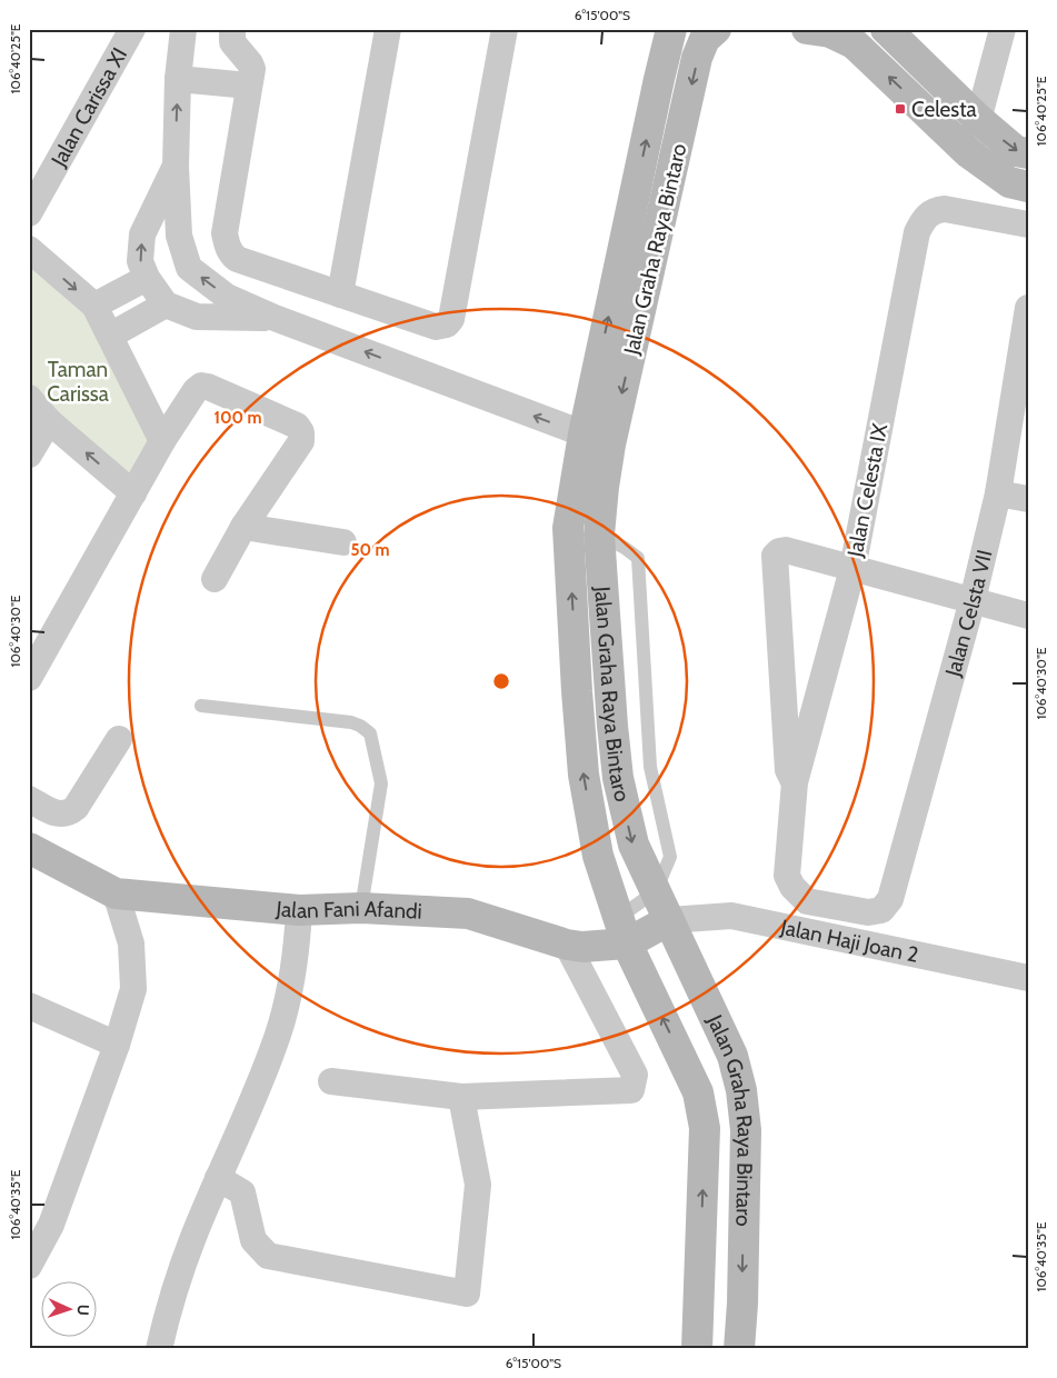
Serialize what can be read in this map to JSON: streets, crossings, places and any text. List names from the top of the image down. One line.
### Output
{"streets":{"main road":["Jalan Graha Raya Bintaro","Jalan Fani Afandi"],"street":["Jalan Carissa XI","Jalan Celesta IX","Jalan Celsta VII","Jalan Haji Joan 2"]},"crossings":[["Jalan Graha Raya Bintaro","Jalan Fani Afandi"],["Jalan Graha Raya Bintaro","Jalan Haji Joan 2"],["Jalan Celesta IX","Jalan Celsta VII"],["Jalan Fani Afandi","Jalan Haji Joan 2"]],"parks":["Taman Carissa"],"places":{"transit":["Celesta"]},"north":"right","coordinates":["6°15'00\"S","106°40'25\"E","106°40'30\"E","106°40'35\"E"],"rings":["100 m","50 m"]}
